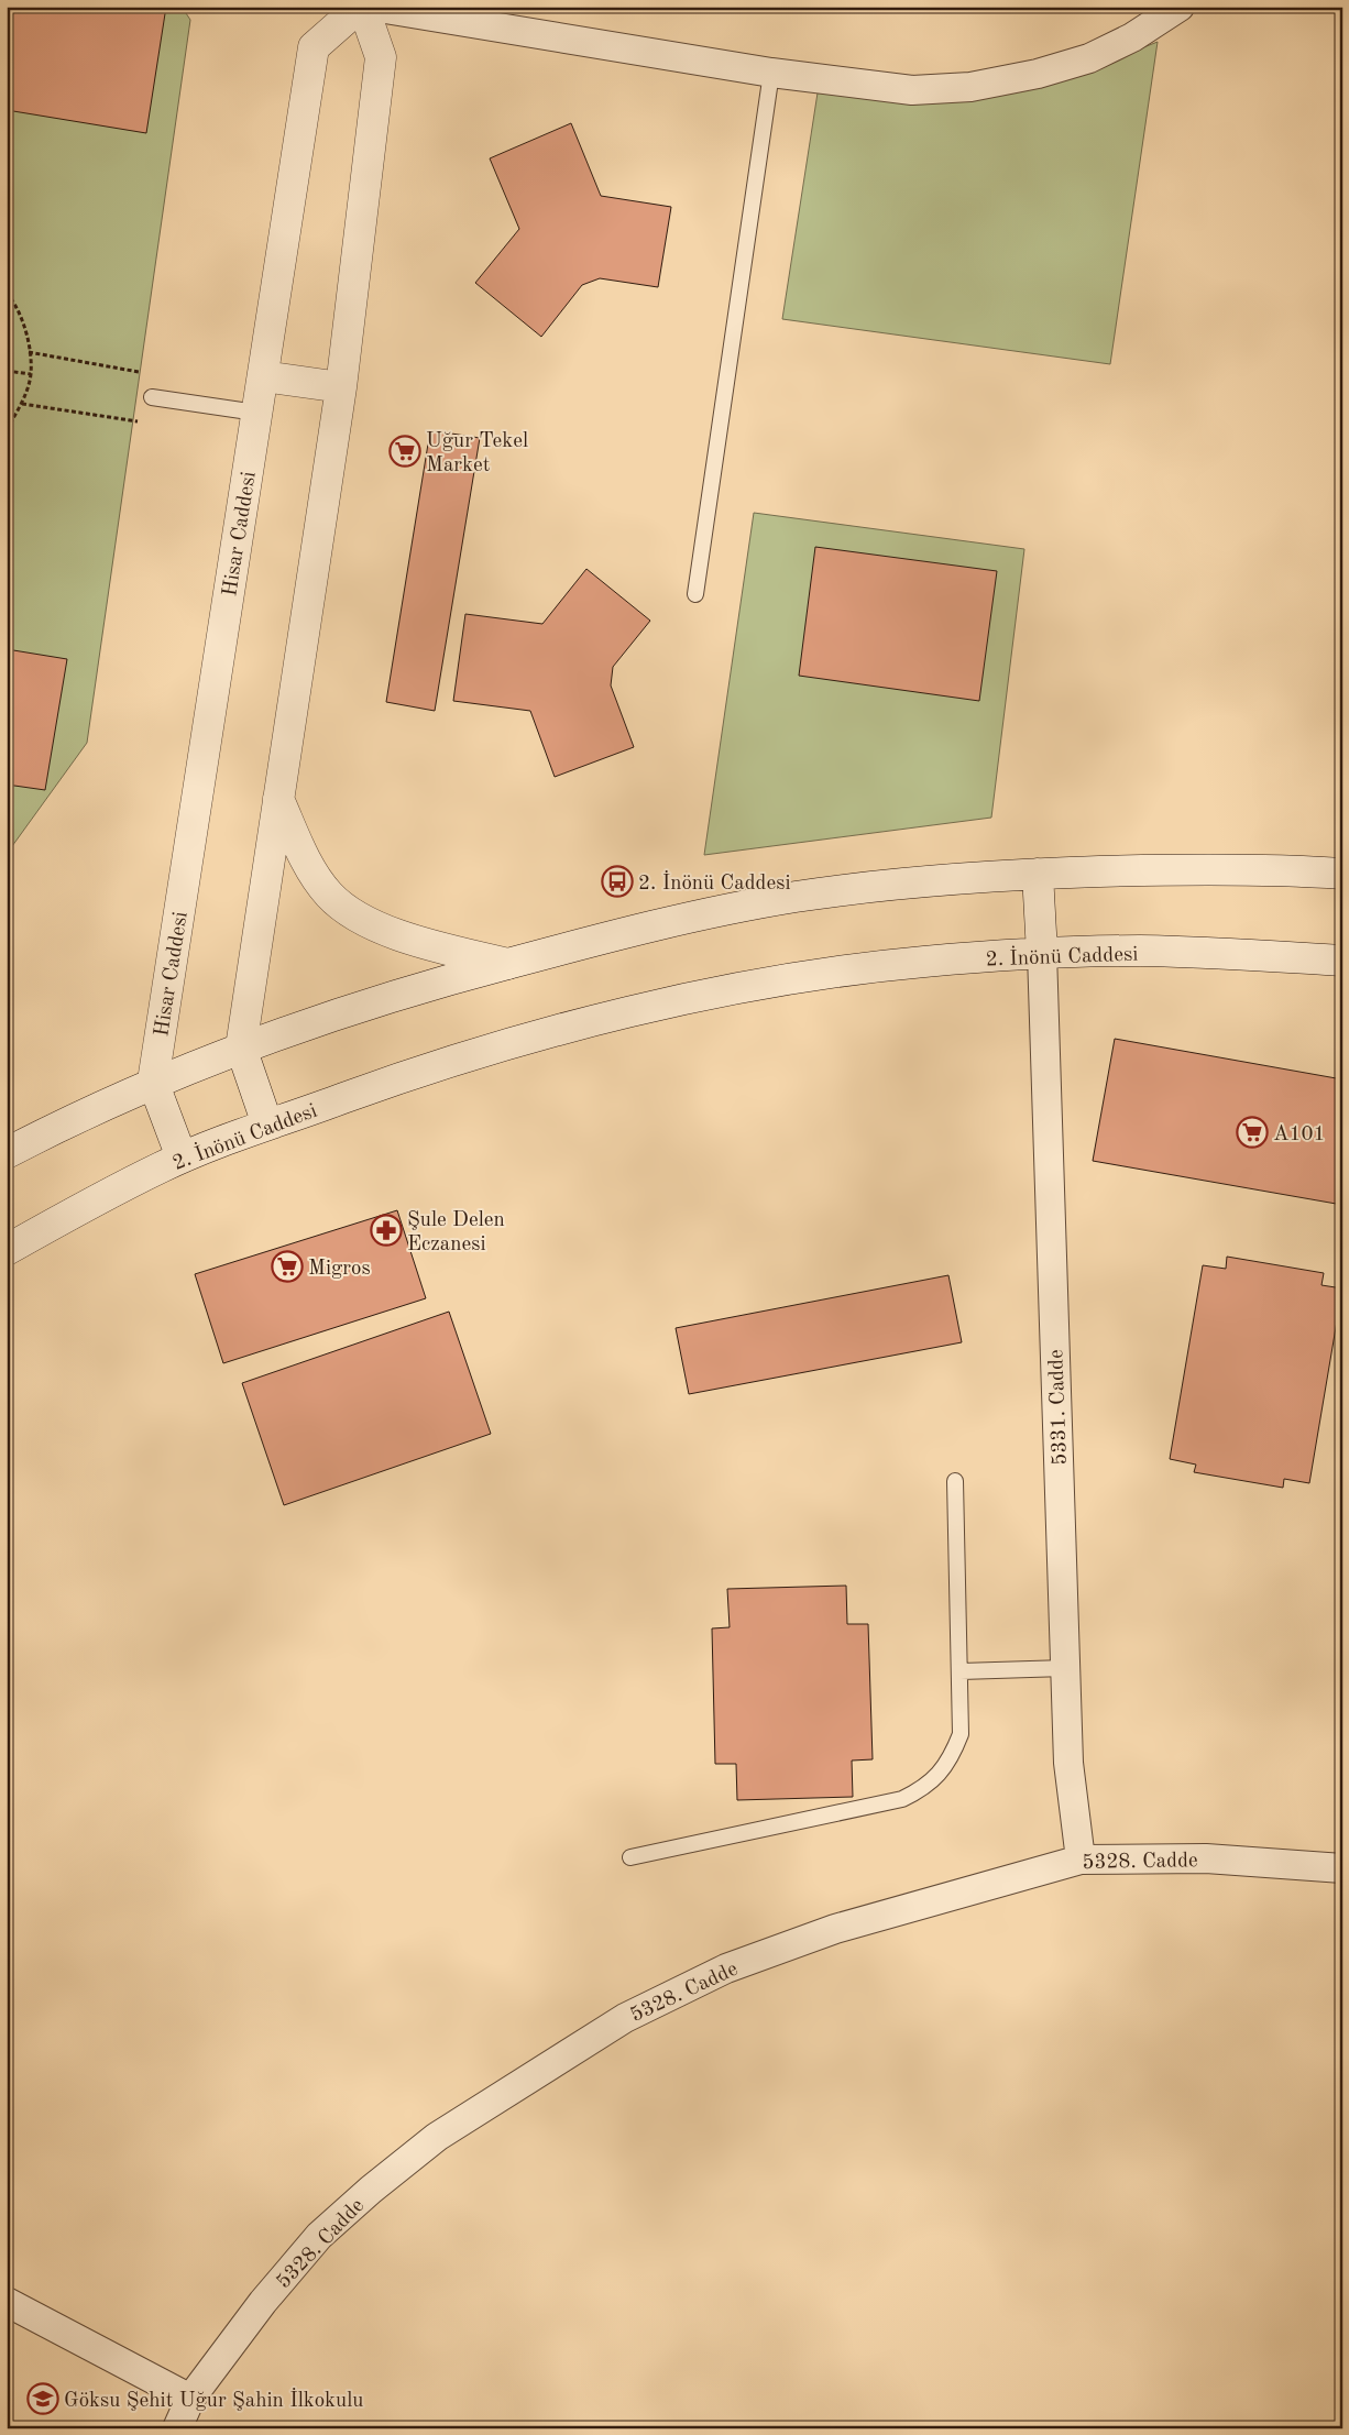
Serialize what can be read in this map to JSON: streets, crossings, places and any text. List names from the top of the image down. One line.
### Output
{"streets":{"main road":["Hisar Caddesi","2. İnönü Caddesi"],"street":["5331. Cadde","5328. Cadde"]},"crossings":[["2. İnönü Caddesi","5331. Cadde"],["5331. Cadde","5328. Cadde"]],"places":{"supermarket":["Uğur Tekel Market","A101","Migros"],"bus stop":["2. İnönü Caddesi"],"pharmacy":["Şule Delen Eczanesi"],"school or university":["Göksu Şehit Uğur Şahin İlkokulu"]}}
